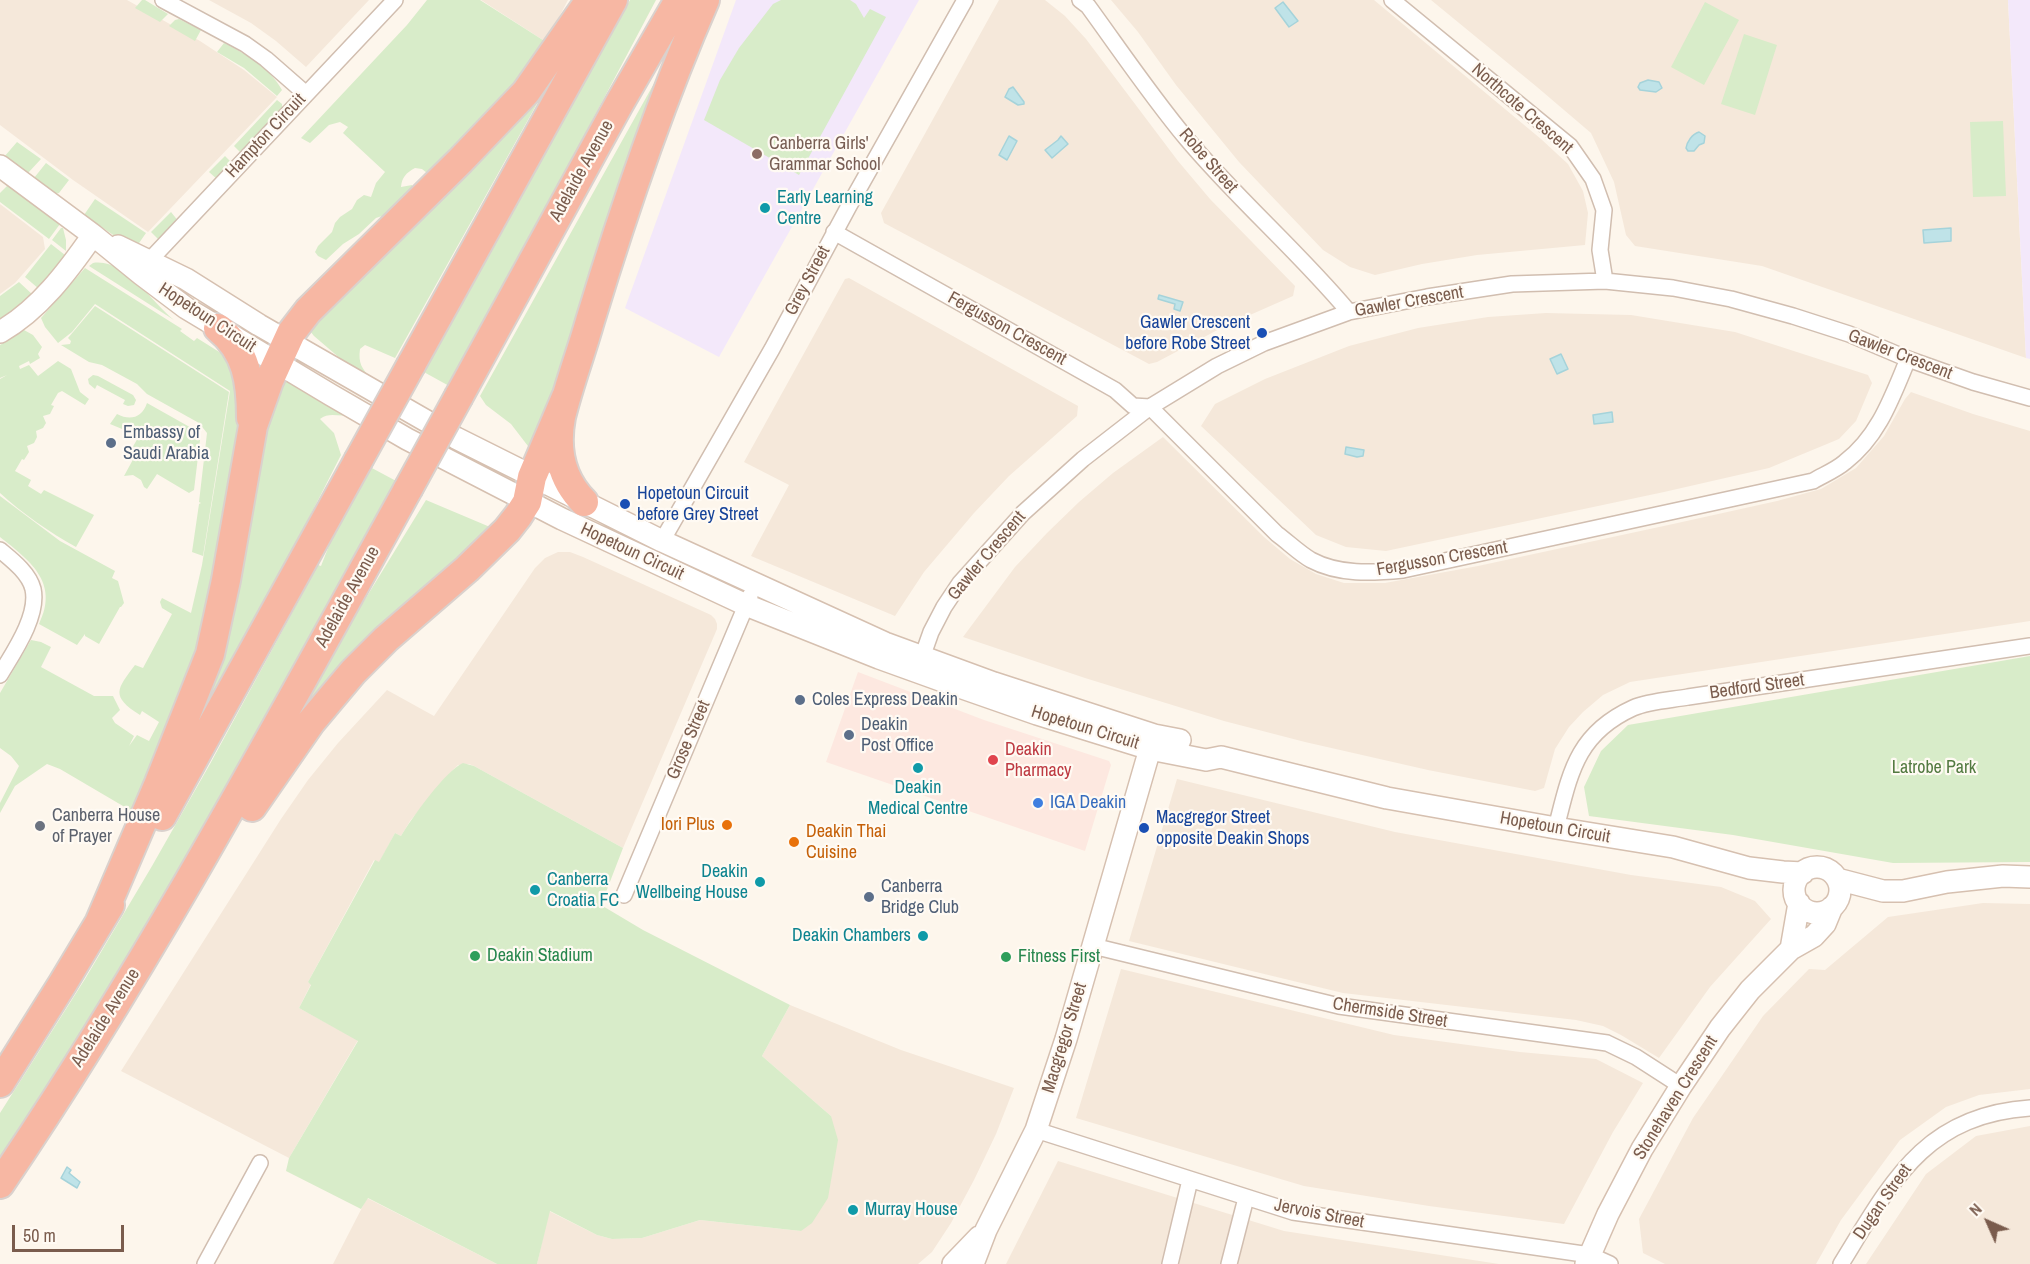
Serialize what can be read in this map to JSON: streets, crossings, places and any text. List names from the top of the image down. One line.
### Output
{"streets":{"highway":["Adelaide Avenue"],"main road":["Grey Street","Hopetoun Circuit","Macgregor Street","Stonehaven Crescent"],"street":["Northcote Crescent","Hampton Circuit","Robe Street","Gawler Crescent","Fergusson Crescent","Bedford Street","Grose Street","Chermside Street","Dugan Street","Jervois Street"]},"crossings":[["Northcote Crescent","Gawler Crescent"],["Hampton Circuit","Hopetoun Circuit"],["Robe Street","Gawler Crescent"],["Grey Street","Hopetoun Circuit"],["Grey Street","Fergusson Crescent"],["Gawler Crescent","Hopetoun Circuit"],["Gawler Crescent","Fergusson Crescent"],["Hopetoun Circuit","Bedford Street"],["Hopetoun Circuit","Grose Street"],["Hopetoun Circuit","Macgregor Street"],["Hopetoun Circuit","Stonehaven Crescent"],["Chermside Street","Macgregor Street"],["Chermside Street","Stonehaven Crescent"],["Macgregor Street","Jervois Street"],["Stonehaven Crescent","Jervois Street"]],"parks":["Latrobe Park"],"places":["Canberra Girls' Grammar School","Early Learning Centre","Gawler Crescent before Robe Street","Embassy of Saudi Arabia","Hopetoun Circuit before Grey Street","Coles Express Deakin","Deakin Post Office","Deakin Pharmacy","Deakin Medical Centre","IGA Deakin","Iori Plus","Canberra House of Prayer","Macgregor Street opposite Deakin Shops","Deakin Thai Cuisine","Deakin Wellbeing House","Canberra Croatia FC","Canberra Bridge Club","Deakin Chambers","Deakin Stadium","Fitness First","Murray House"],"scale_bar":"50 m","north":"top left"}
